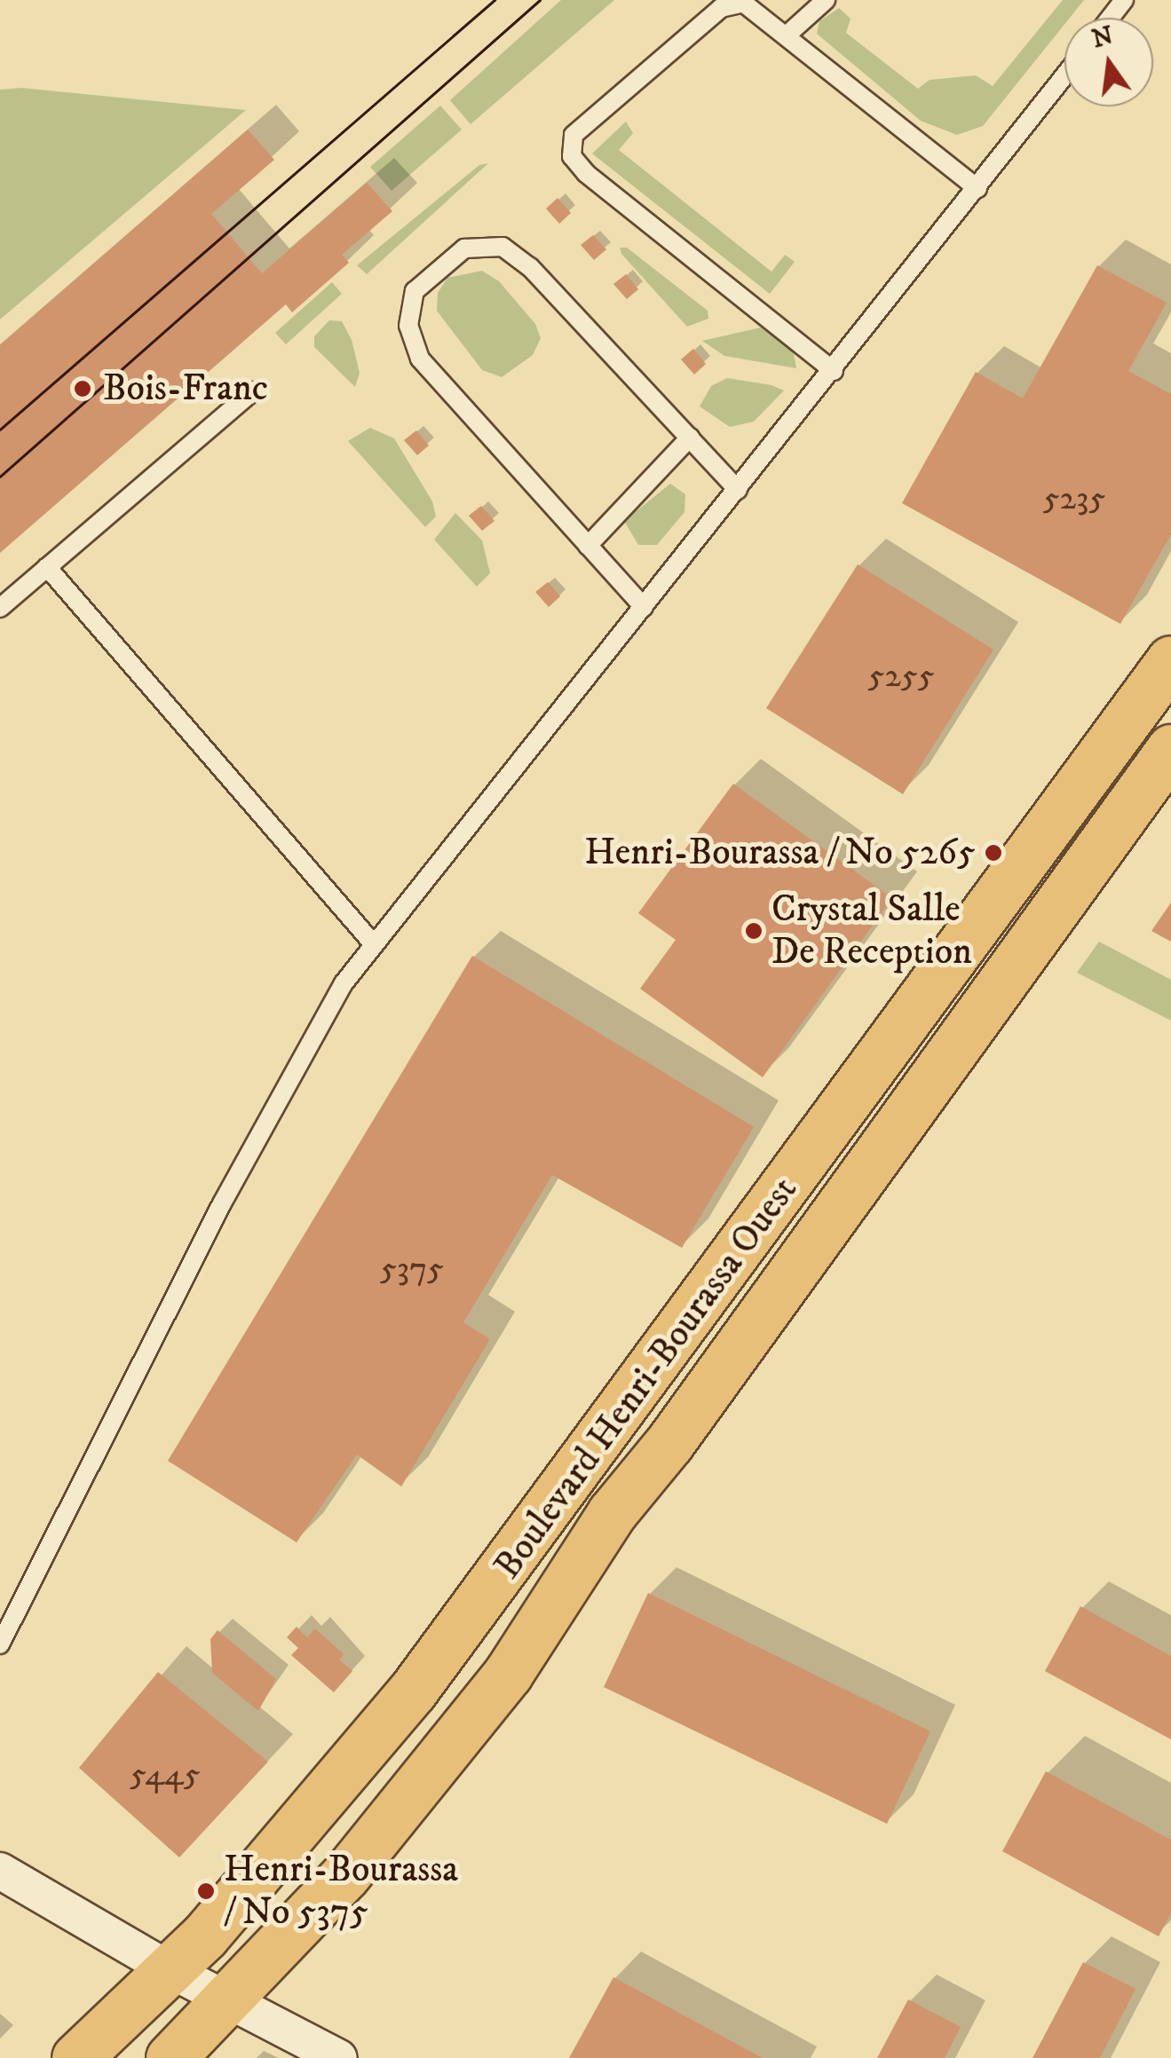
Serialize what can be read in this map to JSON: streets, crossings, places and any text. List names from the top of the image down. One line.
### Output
{"streets":{"main road":["Boulevard Henri-Bourassa Ouest"]},"places":["Bois-Franc","Henri-Bourassa / No 5265","Crystal Salle De Reception","Henri-Bourassa / No 5375"],"house_numbers":["5235","5255","5375","5445"],"north":"top"}
